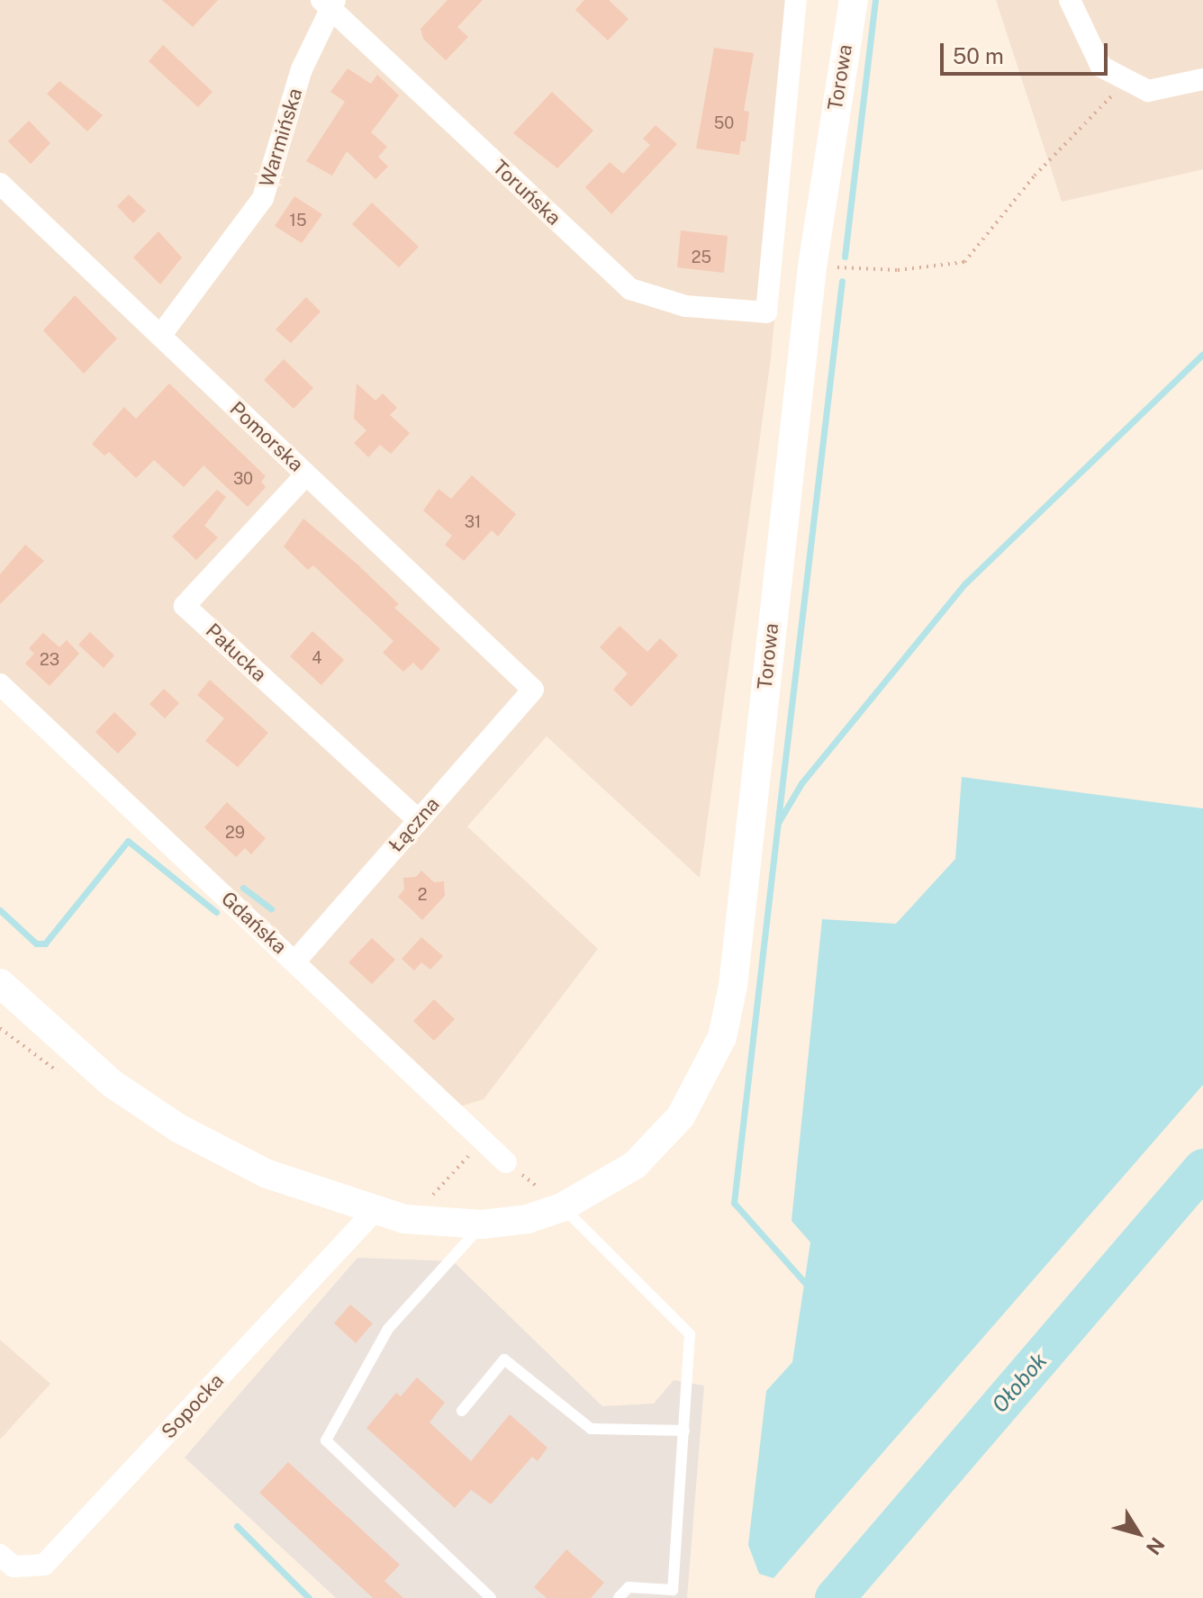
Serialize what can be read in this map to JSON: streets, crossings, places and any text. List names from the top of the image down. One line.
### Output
{"streets":{"street":["Torowa","Warmińska","Toruńska","Pomorska","Pałucka","Łączna","Gdańska","Sopocka"]},"crossings":[["Torowa","Sopocka"],["Warmińska","Toruńska"],["Warmińska","Pomorska"],["Pomorska","Pałucka"],["Pomorska","Łączna"],["Pałucka","Łączna"],["Łączna","Gdańska"]],"water":["Ołobok"],"house_numbers":["50","15","25","30","31","4","23","29","2"],"scale_bar":"50 m","north":"bottom right"}
